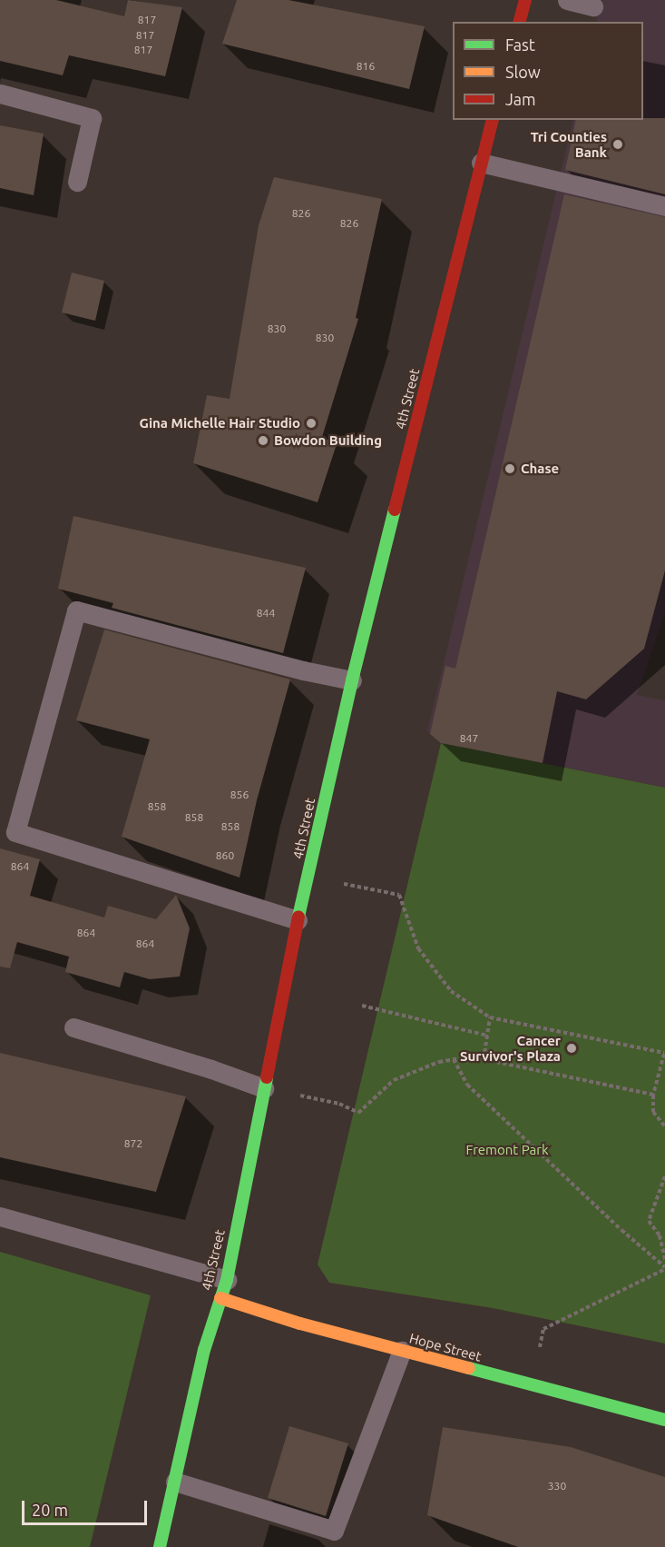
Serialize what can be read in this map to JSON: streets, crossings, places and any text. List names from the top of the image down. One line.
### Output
{"streets":{"street":["4th Street","Hope Street"]},"crossings":[["4th Street","Hope Street"]],"parks":["Fremont Park"],"places":["Tri Counties Bank","Gina Michelle Hair Studio","Bowdon Building","Chase","Cancer Survivor's Plaza"],"house_numbers":["817","817","817","816","826","826","830","830","844","847","856","858","858","858","860","864","864","864","872","330"],"legend":["Fast","Slow","Jam"],"scale_bar":"20 m"}
